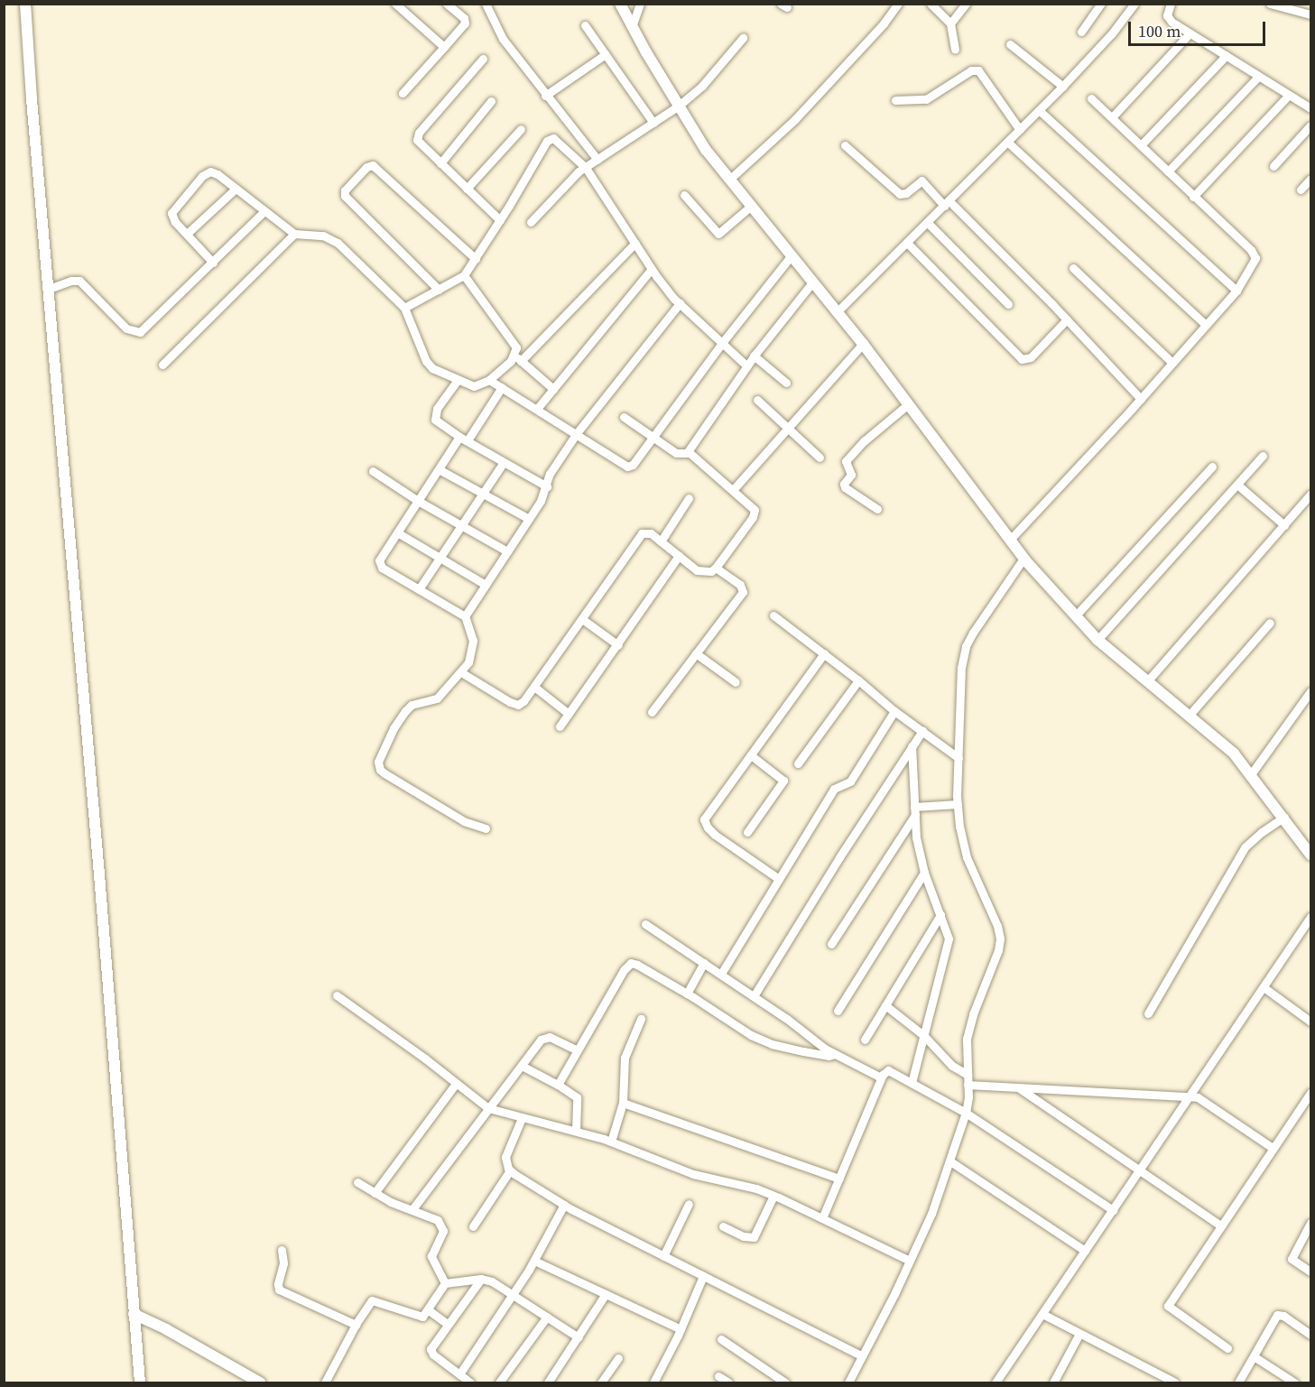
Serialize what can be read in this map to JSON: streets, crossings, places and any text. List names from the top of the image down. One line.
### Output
{"scale_bar":"100 m"}
